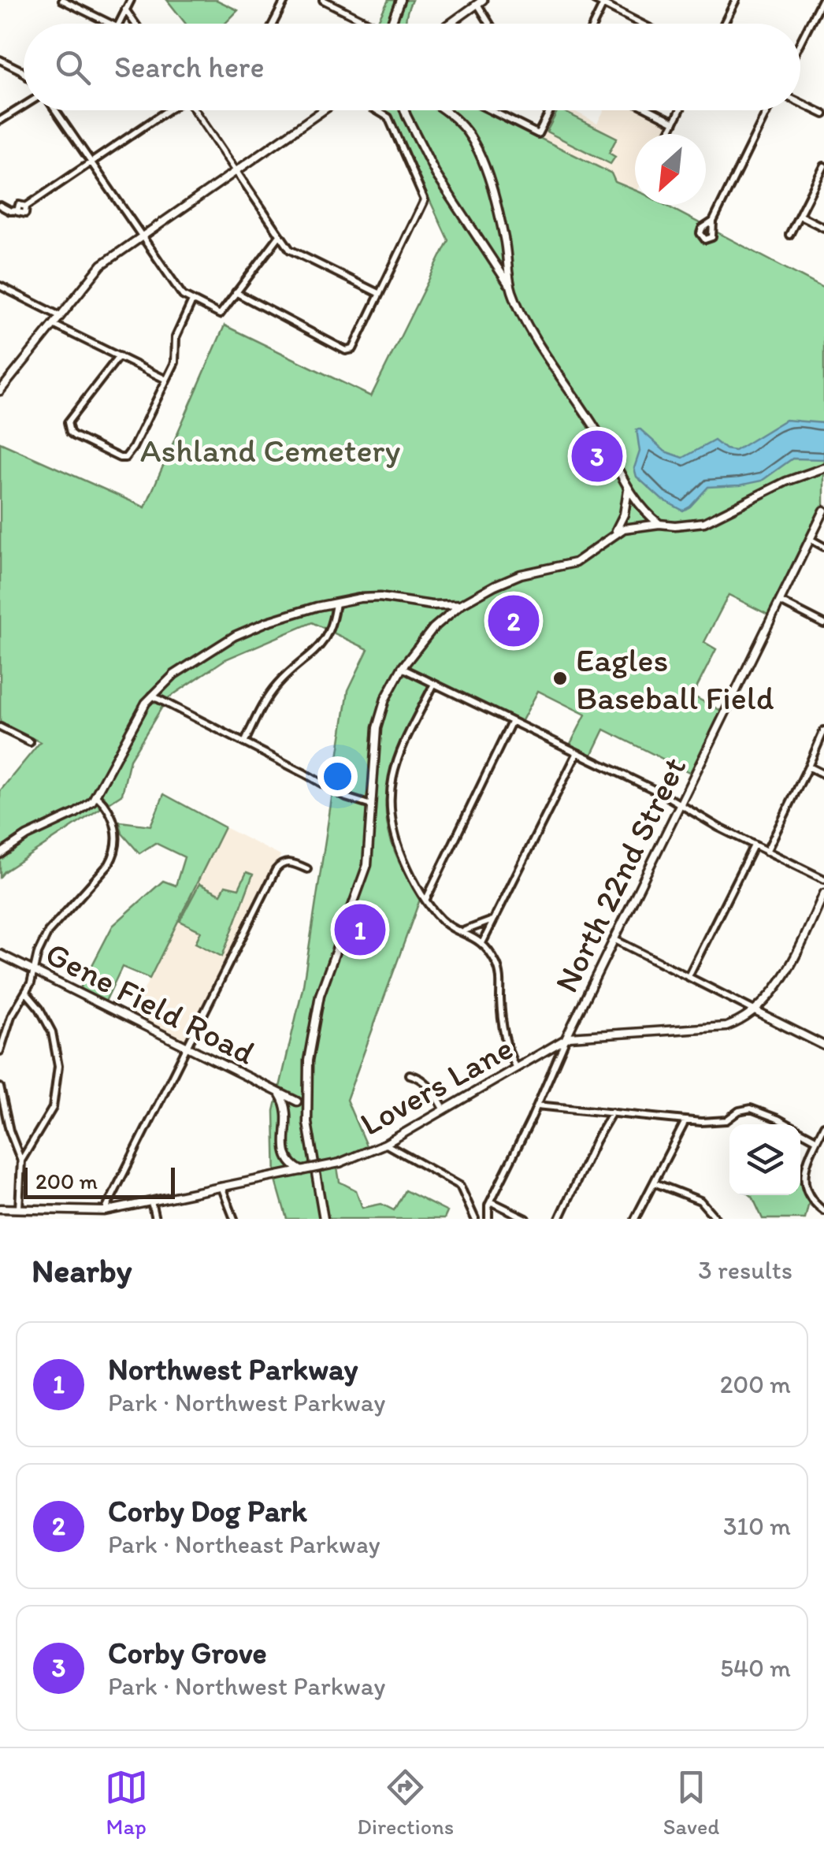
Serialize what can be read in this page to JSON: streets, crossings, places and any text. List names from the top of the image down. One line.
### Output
{"streets":{"street":["North 22nd Street","Gene Field Road","Lovers Lane"]},"crossings":[["North 22nd Street","Lovers Lane"]],"parks":["Ashland Cemetery"],"places":["Eagles Baseball Field"],"scale_bar":"200 m","north":"bottom left","page":{"search":"Search here","pins":["3","2","1"],"scale":"200 m","heading":["Nearby","3 results"],"list":[{"mark":"1","name":"Northwest Parkway","note":"Park · Northwest Parkway","value":"200 m"},{"mark":"2","name":"Corby Dog Park","note":"Park · Northeast Parkway","value":"310 m"},{"mark":"3","name":"Corby Grove","note":"Park · Northwest Parkway","value":"540 m"}],"nav":["Map","Directions","Saved"]}}
